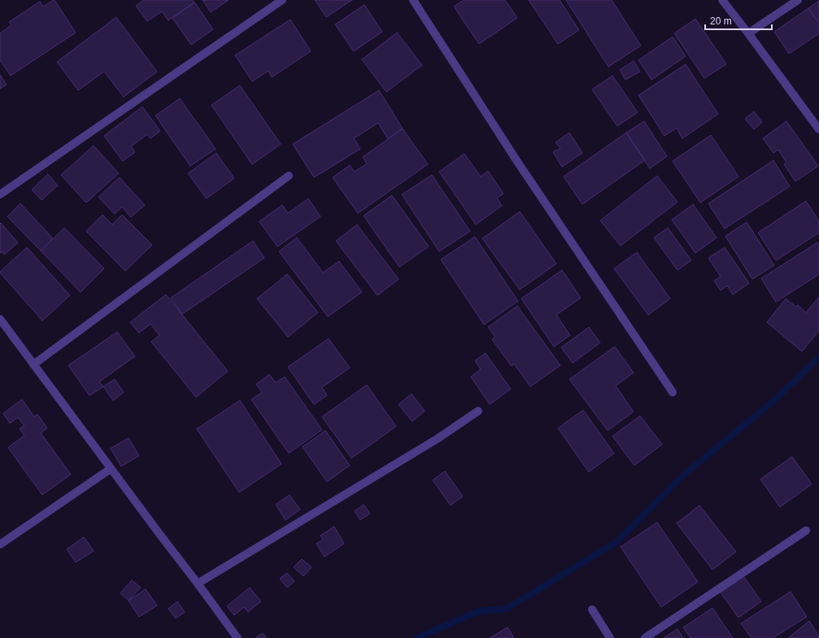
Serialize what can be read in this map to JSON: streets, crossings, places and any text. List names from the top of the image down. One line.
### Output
{"scale_bar":"20 m"}
